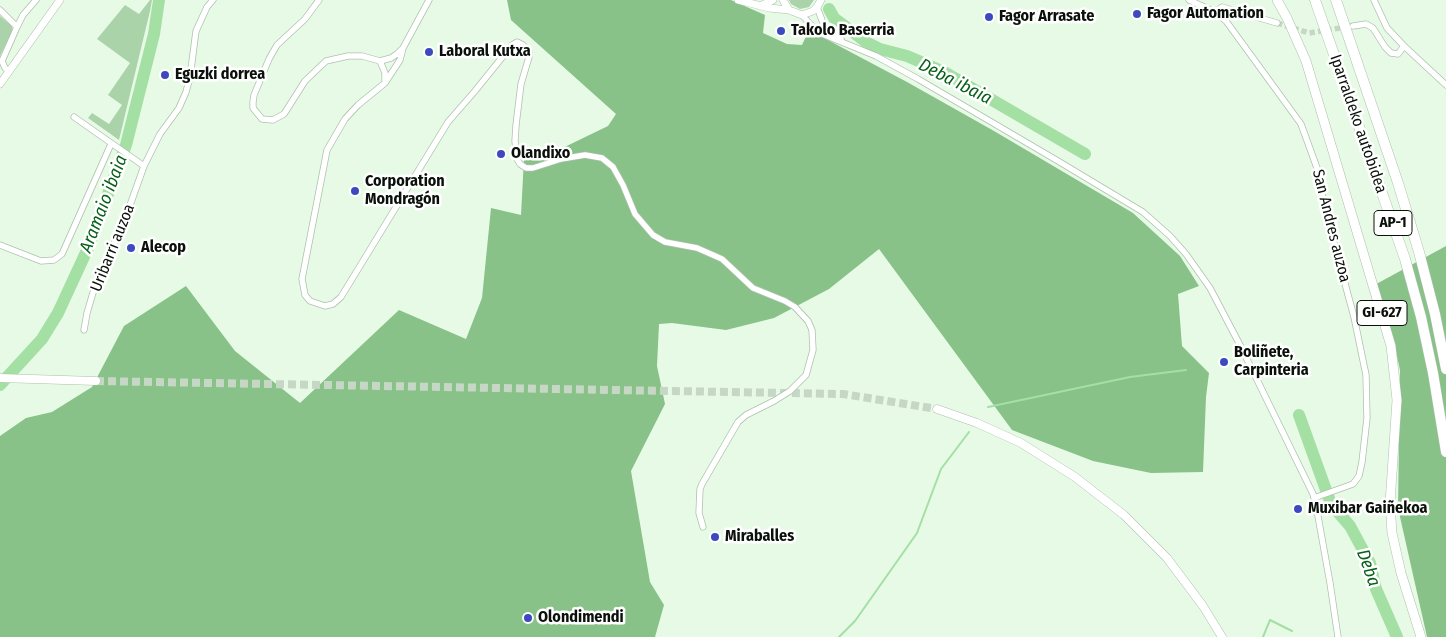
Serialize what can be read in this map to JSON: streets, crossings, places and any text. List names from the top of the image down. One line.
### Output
{"streets":{"highway":["Iparraldeko autobidea","AP-1"],"main road":["GI-627"],"street":["San Andres auzoa","Uribarri auzoa"]},"water":["Deba ibaia","Aramaio ibaia","Deba"],"places":["Fagor Automation","Fagor Arrasate","Takolo Baserria","Laboral Kutxa","Eguzki dorrea","Olandixo","Corporation Mondragón","Alecop","Boliñete, Carpinteria","Muxibar Gaiñekoa","Miraballes","Olondimendi"]}
